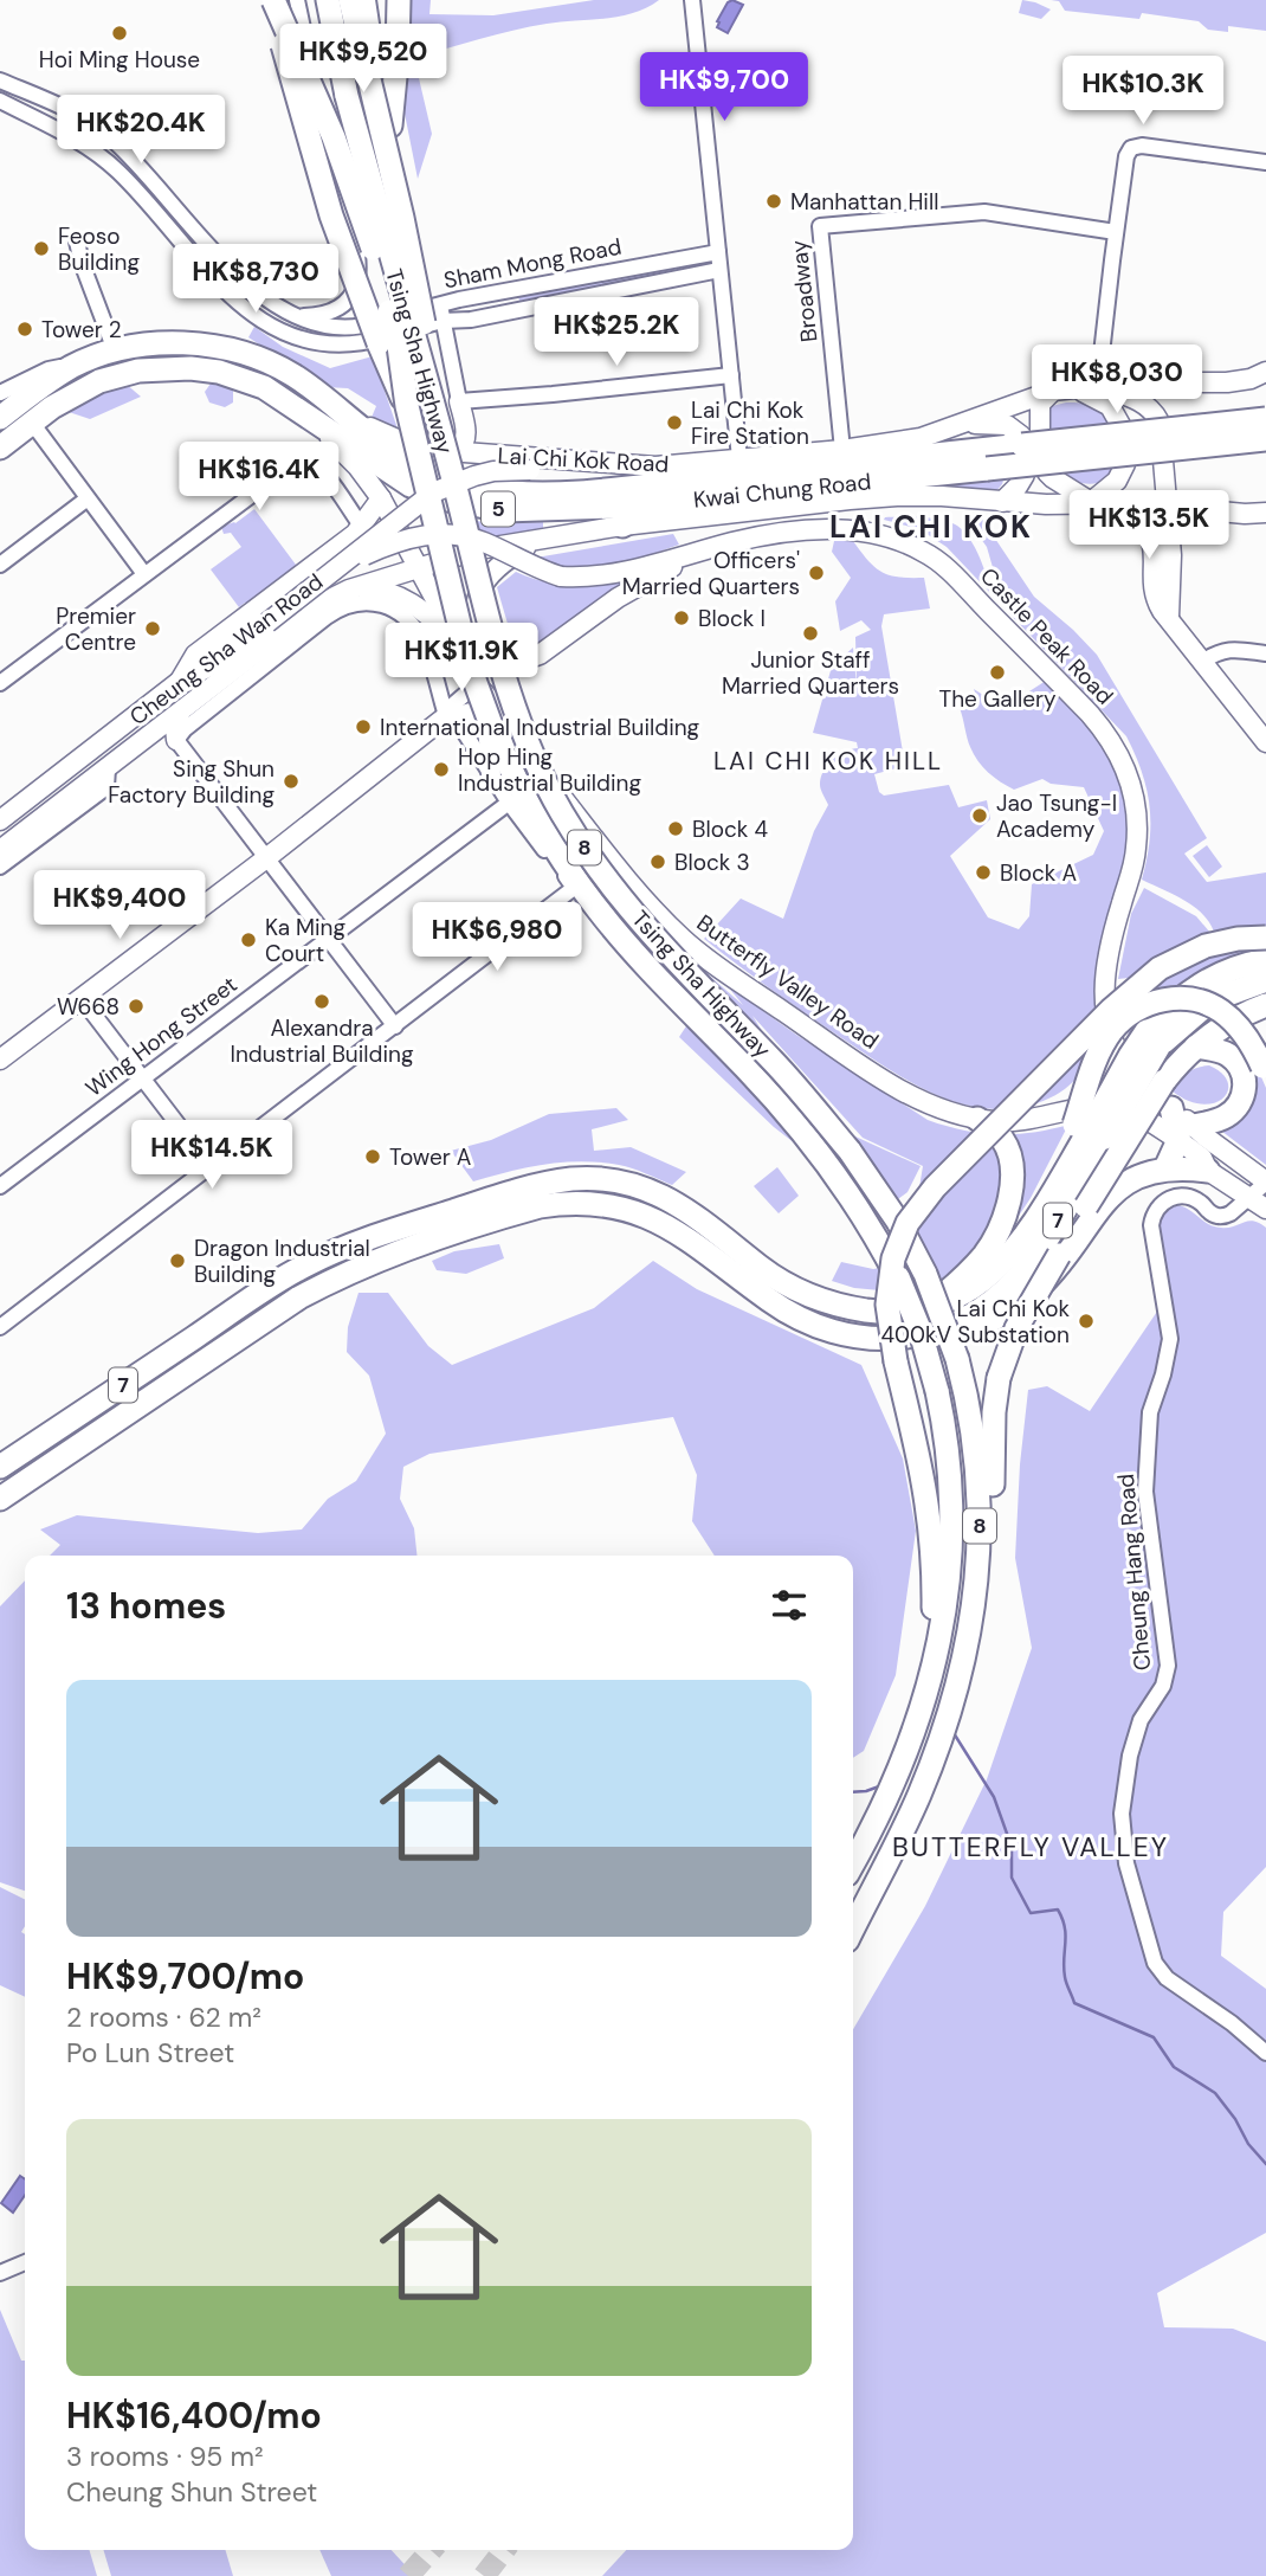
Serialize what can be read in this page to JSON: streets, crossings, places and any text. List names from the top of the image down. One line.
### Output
{"streets":{"highway":["Tsing Sha Highway","Lai Chi Kok Road","Kwai Chung Road","5","8","7"],"main road":["Castle Peak Road","Cheung Sha Wan Road","Butterfly Valley Road"],"street":["Sham Mong Road","Broadway","Wing Hong Street","Cheung Hang Road"]},"crossings":[["Broadway","Lai Chi Kok Road"],["Tsing Sha Highway","Lai Chi Kok Road"],["Lai Chi Kok Road","Kwai Chung Road"],["Kwai Chung Road","5"],["Kwai Chung Road","Butterfly Valley Road"],["5","Butterfly Valley Road"],["Castle Peak Road","Cheung Sha Wan Road"],["Cheung Sha Wan Road","Butterfly Valley Road"]],"districts":["LAI CHI KOK","LAI CHI KOK HILL","BUTTERFLY VALLEY"],"places":["Hoi Ming House","Manhattan Hill","Feoso Building","Tower 2","Lai Chi Kok Fire Station","Officers' Married Quarters","Block I","Premier Centre","Junior Staff Married Quarters","The Gallery","International Industrial Building","Hop Hing Industrial Building","Sing Shun Factory Building","Jao Tsung-I Academy","Block 4","Block 3","Block A","Ka Ming Court","Alexandra Industrial Building","W668","Tower A","Dragon Industrial Building","Lai Chi Kok 400kV Substation"],"page":{"price":["HK$9,520","HK$9,700","HK$10.3K","HK$20.4K","HK$8,730","HK$25.2K","HK$8,030","HK$16.4K","HK$13.5K","HK$11.9K","HK$9,400","HK$6,980","HK$14.5K"],"heading":"13 homes","list":[{"name":"HK$9,700/mo","note":"2 rooms · 62 m² · Po Lun Street"},{"name":"HK$16,400/mo","note":"3 rooms · 95 m² · Cheung Shun Street"}]}}
